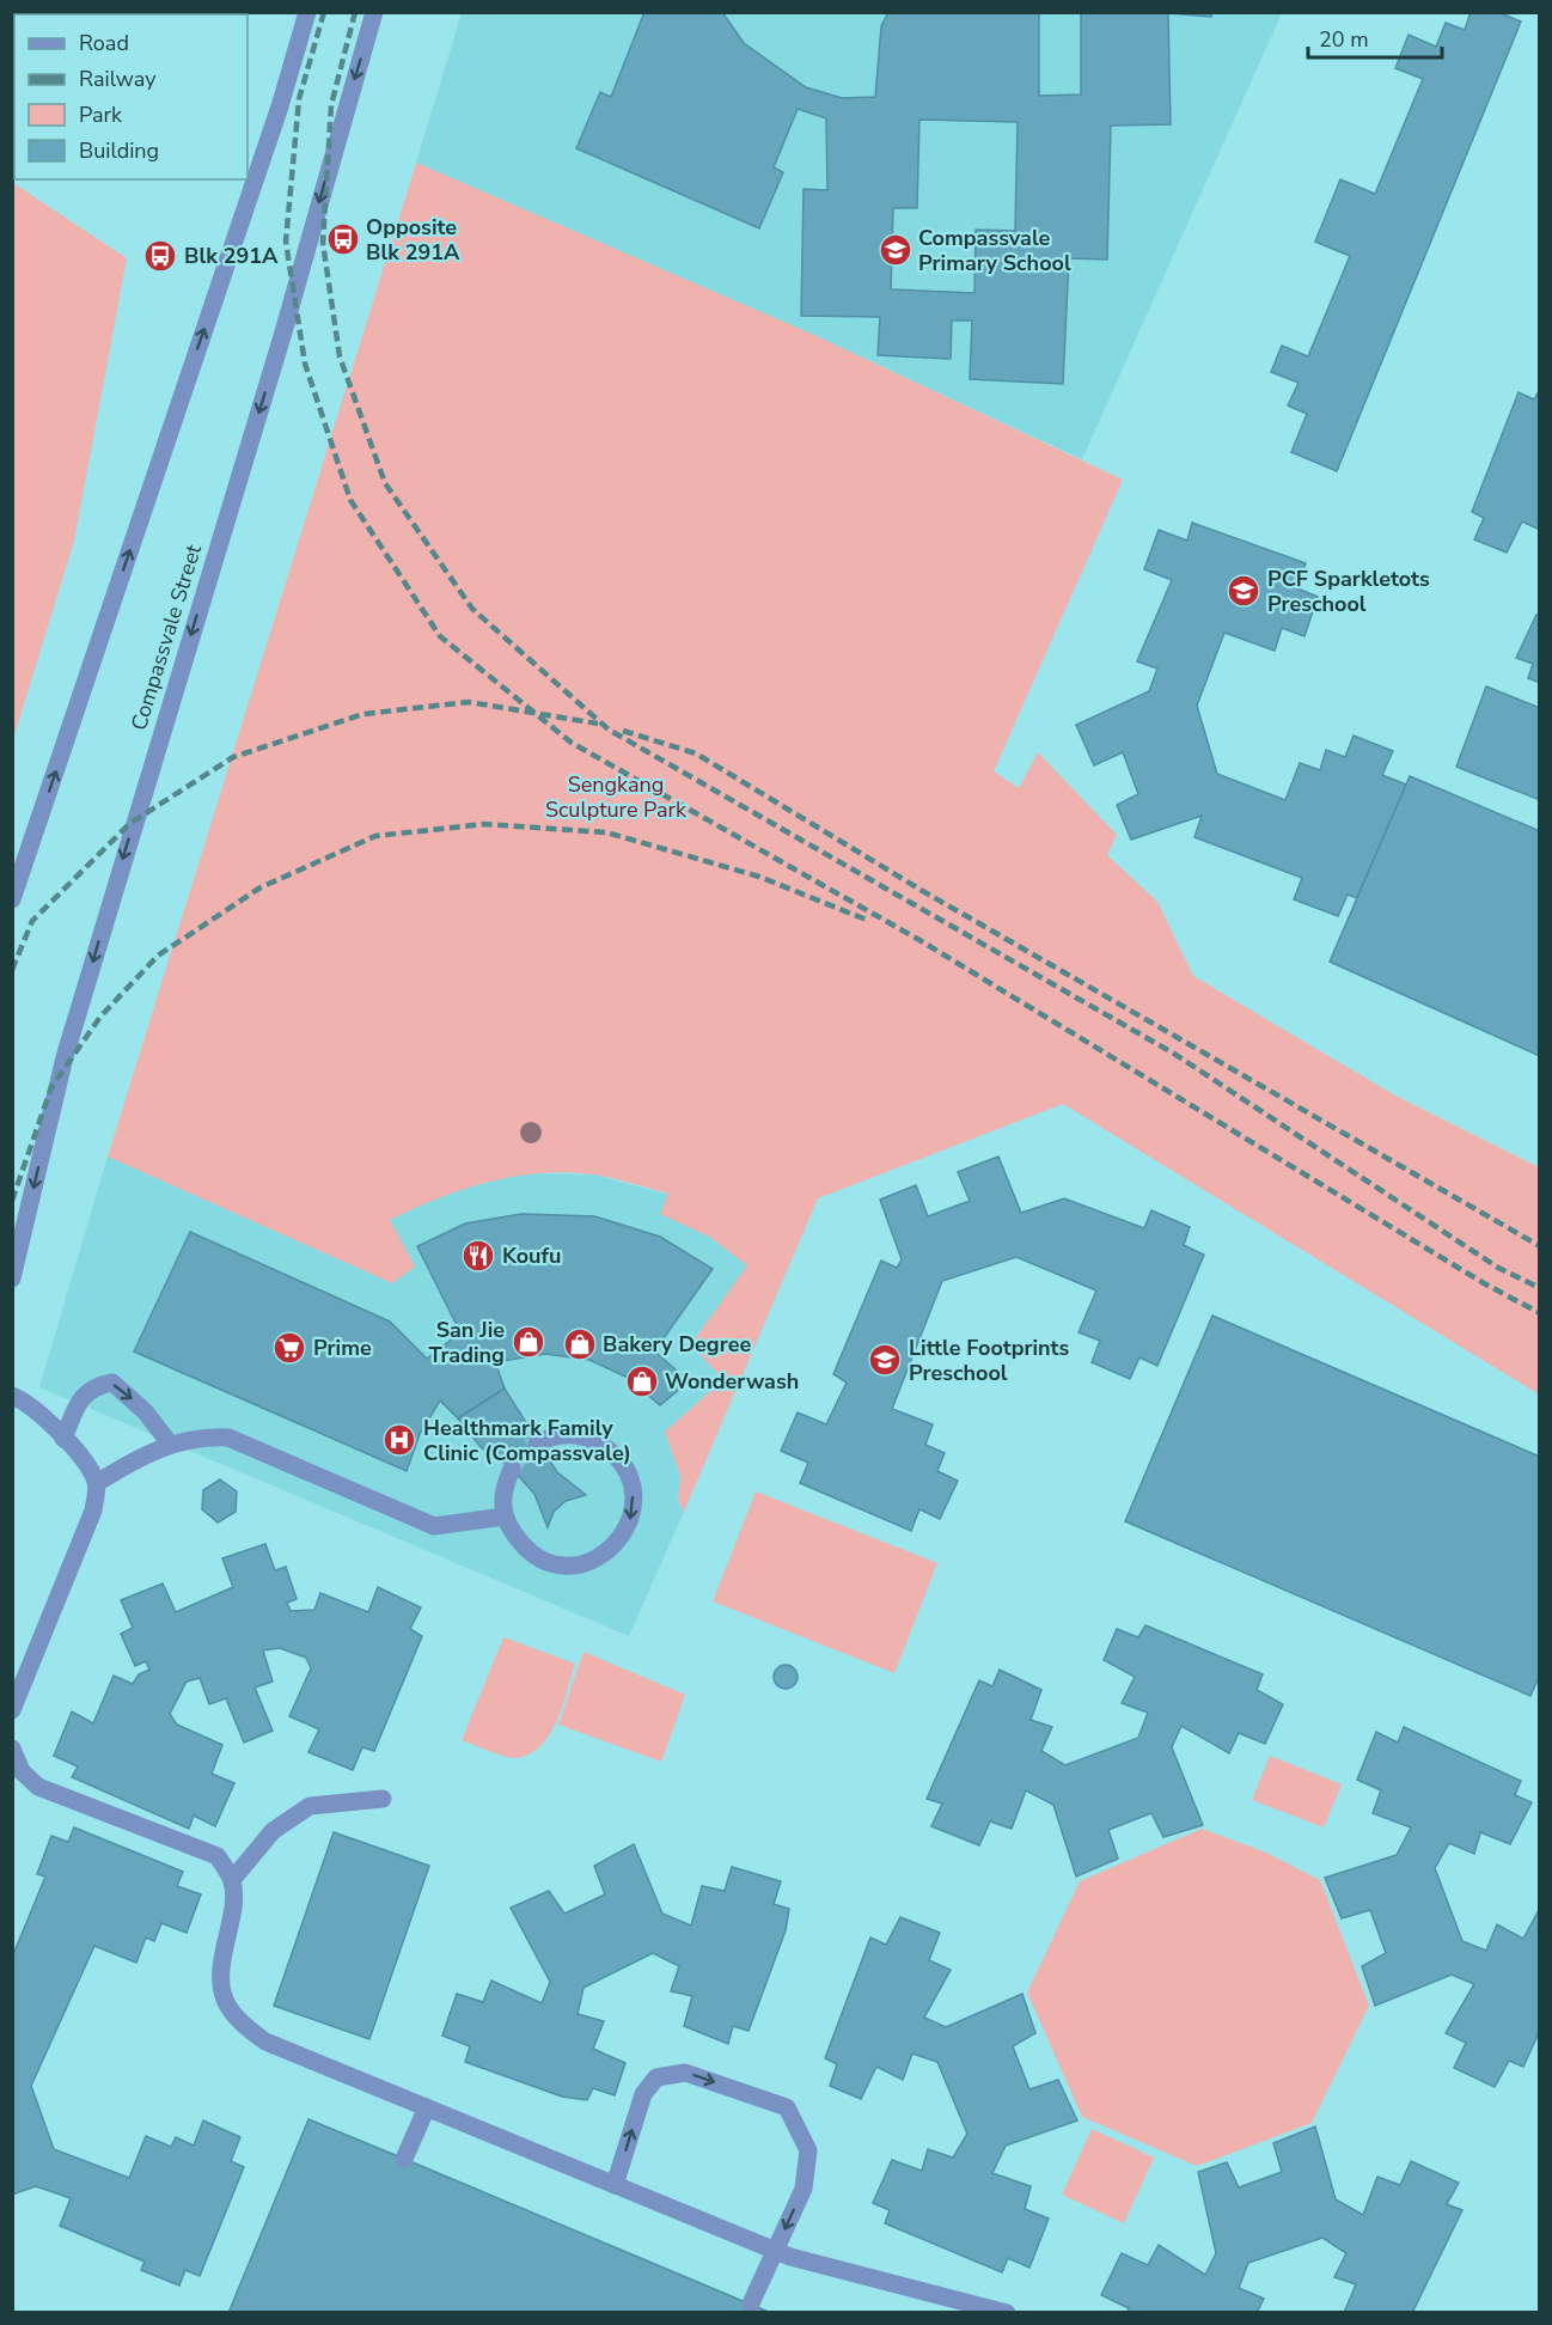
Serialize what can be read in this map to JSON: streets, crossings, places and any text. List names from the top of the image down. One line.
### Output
{"streets":{"street":["Compassvale Street"]},"parks":["Sengkang Sculpture Park"],"places":{"bus stop":["Opposite Blk 291A","Blk 291A"],"school or university":["Compassvale Primary School","PCF Sparkletots Preschool","Little Footprints Preschool"],"restaurant":["Koufu"],"shop":["San Jie Trading","Bakery Degree","Wonderwash"],"supermarket":["Prime"],"hospital":["Healthmark Family Clinic (Compassvale)"]},"legend":["Road","Railway","Park","Building"],"scale_bar":"20 m"}
